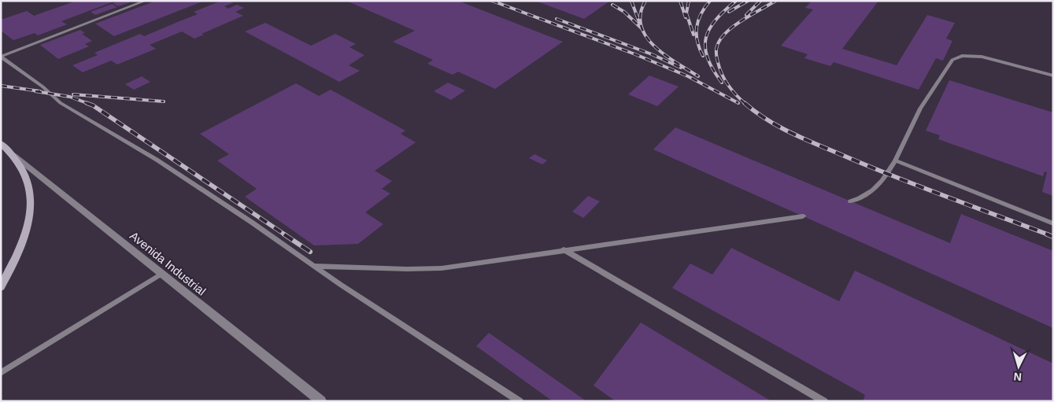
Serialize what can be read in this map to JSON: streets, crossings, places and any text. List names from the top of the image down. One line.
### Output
{"streets":{"street":["Avenida Industrial"]},"north":"bottom"}
